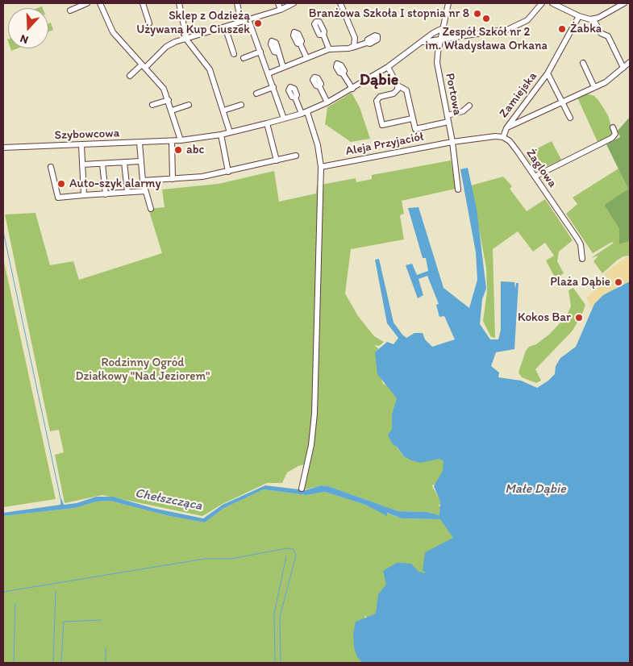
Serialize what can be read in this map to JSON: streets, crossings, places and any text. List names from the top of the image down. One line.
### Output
{"streets":{"street":["Portowa","Zamiejska","Szybowcowa","Aleja Przyjaciół","Żaglowa"]},"crossings":[["Portowa","Szybowcowa"],["Portowa","Aleja Przyjaciół"],["Zamiejska","Żaglowa"]],"districts":["Dąbie"],"water":["Małe Dąbie","Chełszcząca"],"parks":["Rodzinny Ogród Działkowy \"Nad Jeziorem\""],"places":["Branżowa Szkoła I stopnia nr 8","Zespół Szkół nr 2 im. Władysława Orkana","Sklep z Odzieżą Używaną Kup Ciuszek","Żabka","abc","Auto-szyk alarmy","Plaża Dąbie","Kokos Bar"],"north":"bottom"}
